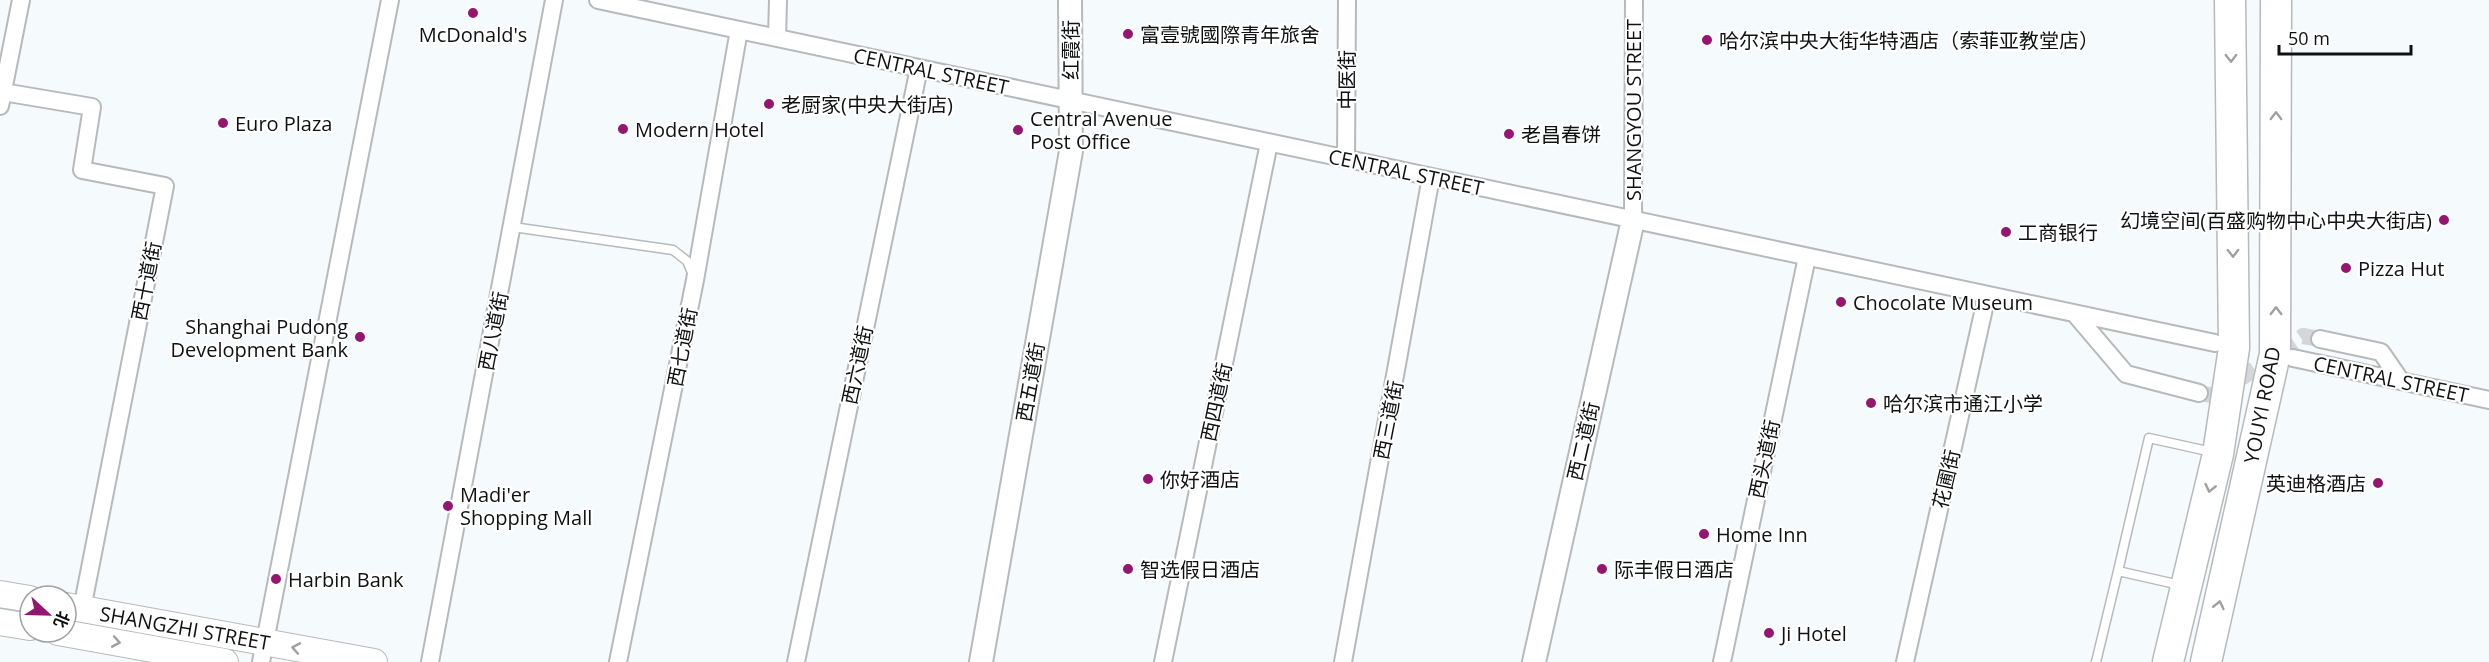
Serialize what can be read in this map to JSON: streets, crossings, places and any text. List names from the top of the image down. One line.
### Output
{"streets":{"highway":["YOUYI ROAD"],"main road":["红霞街","西五道街","西二道街","SHANGZHI STREET"],"street":["CENTRAL STREET","中医街","SHANGYOU STREET","西十道街","西八道街","西七道街","西六道街","西四道街","西三道街","西头道街","花圃街"]},"crossings":[["红霞街","CENTRAL STREET"],["红霞街","西五道街"],["CENTRAL STREET","中医街"],["CENTRAL STREET","SHANGYOU STREET"],["CENTRAL STREET","西七道街"],["CENTRAL STREET","西六道街"],["CENTRAL STREET","西五道街"],["CENTRAL STREET","西四道街"],["CENTRAL STREET","西三道街"],["CENTRAL STREET","西二道街"],["CENTRAL STREET","西头道街"],["CENTRAL STREET","花圃街"],["SHANGYOU STREET","西二道街"]],"places":["McDonald's","富壹號國際青年旅舍","哈尔滨中央大街华特酒店（索菲亚教堂店）","老厨家(中央大街店)","Euro Plaza","Modern Hotel","Central Avenue Post Office","老昌春饼","幻境空间(百盛购物中心中央大街店)","工商银行","Pizza Hut","Chocolate Museum","Shanghai Pudong Development Bank","哈尔滨市通江小学","你好酒店","英迪格酒店","Madi'er Shopping Mall","Home Inn","智选假日酒店","际丰假日酒店","Harbin Bank","Ji Hotel"],"scale_bar":"50 m","north":"right"}
